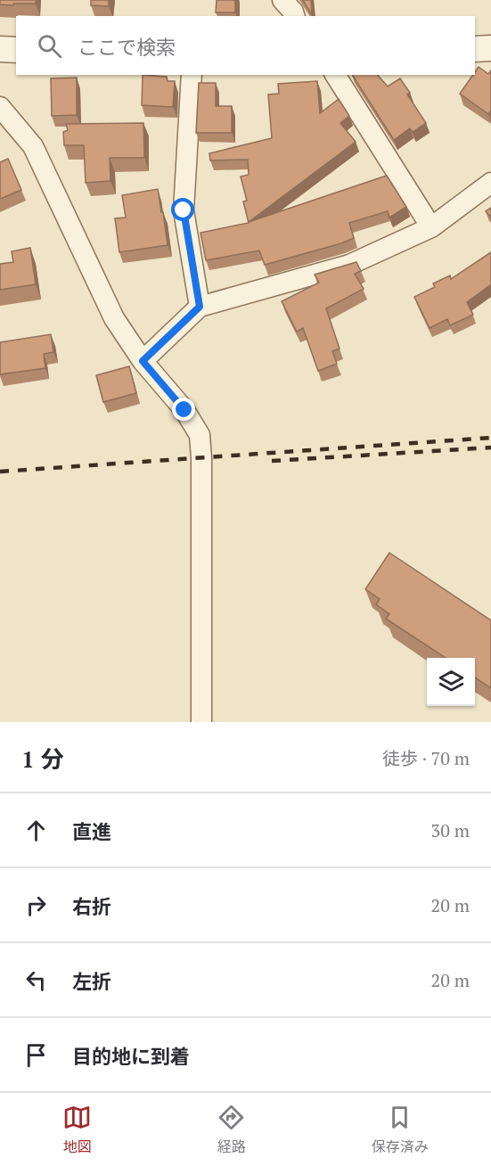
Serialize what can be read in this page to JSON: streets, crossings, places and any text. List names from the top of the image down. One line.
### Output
{"page":{"search":"ここで検索","heading":["1 分","徒歩 · 70 m"],"list":[["直進","30 m"],["右折","20 m"],["左折","20 m"],"目的地に到着"],"nav":["地図","経路","保存済み"]}}
